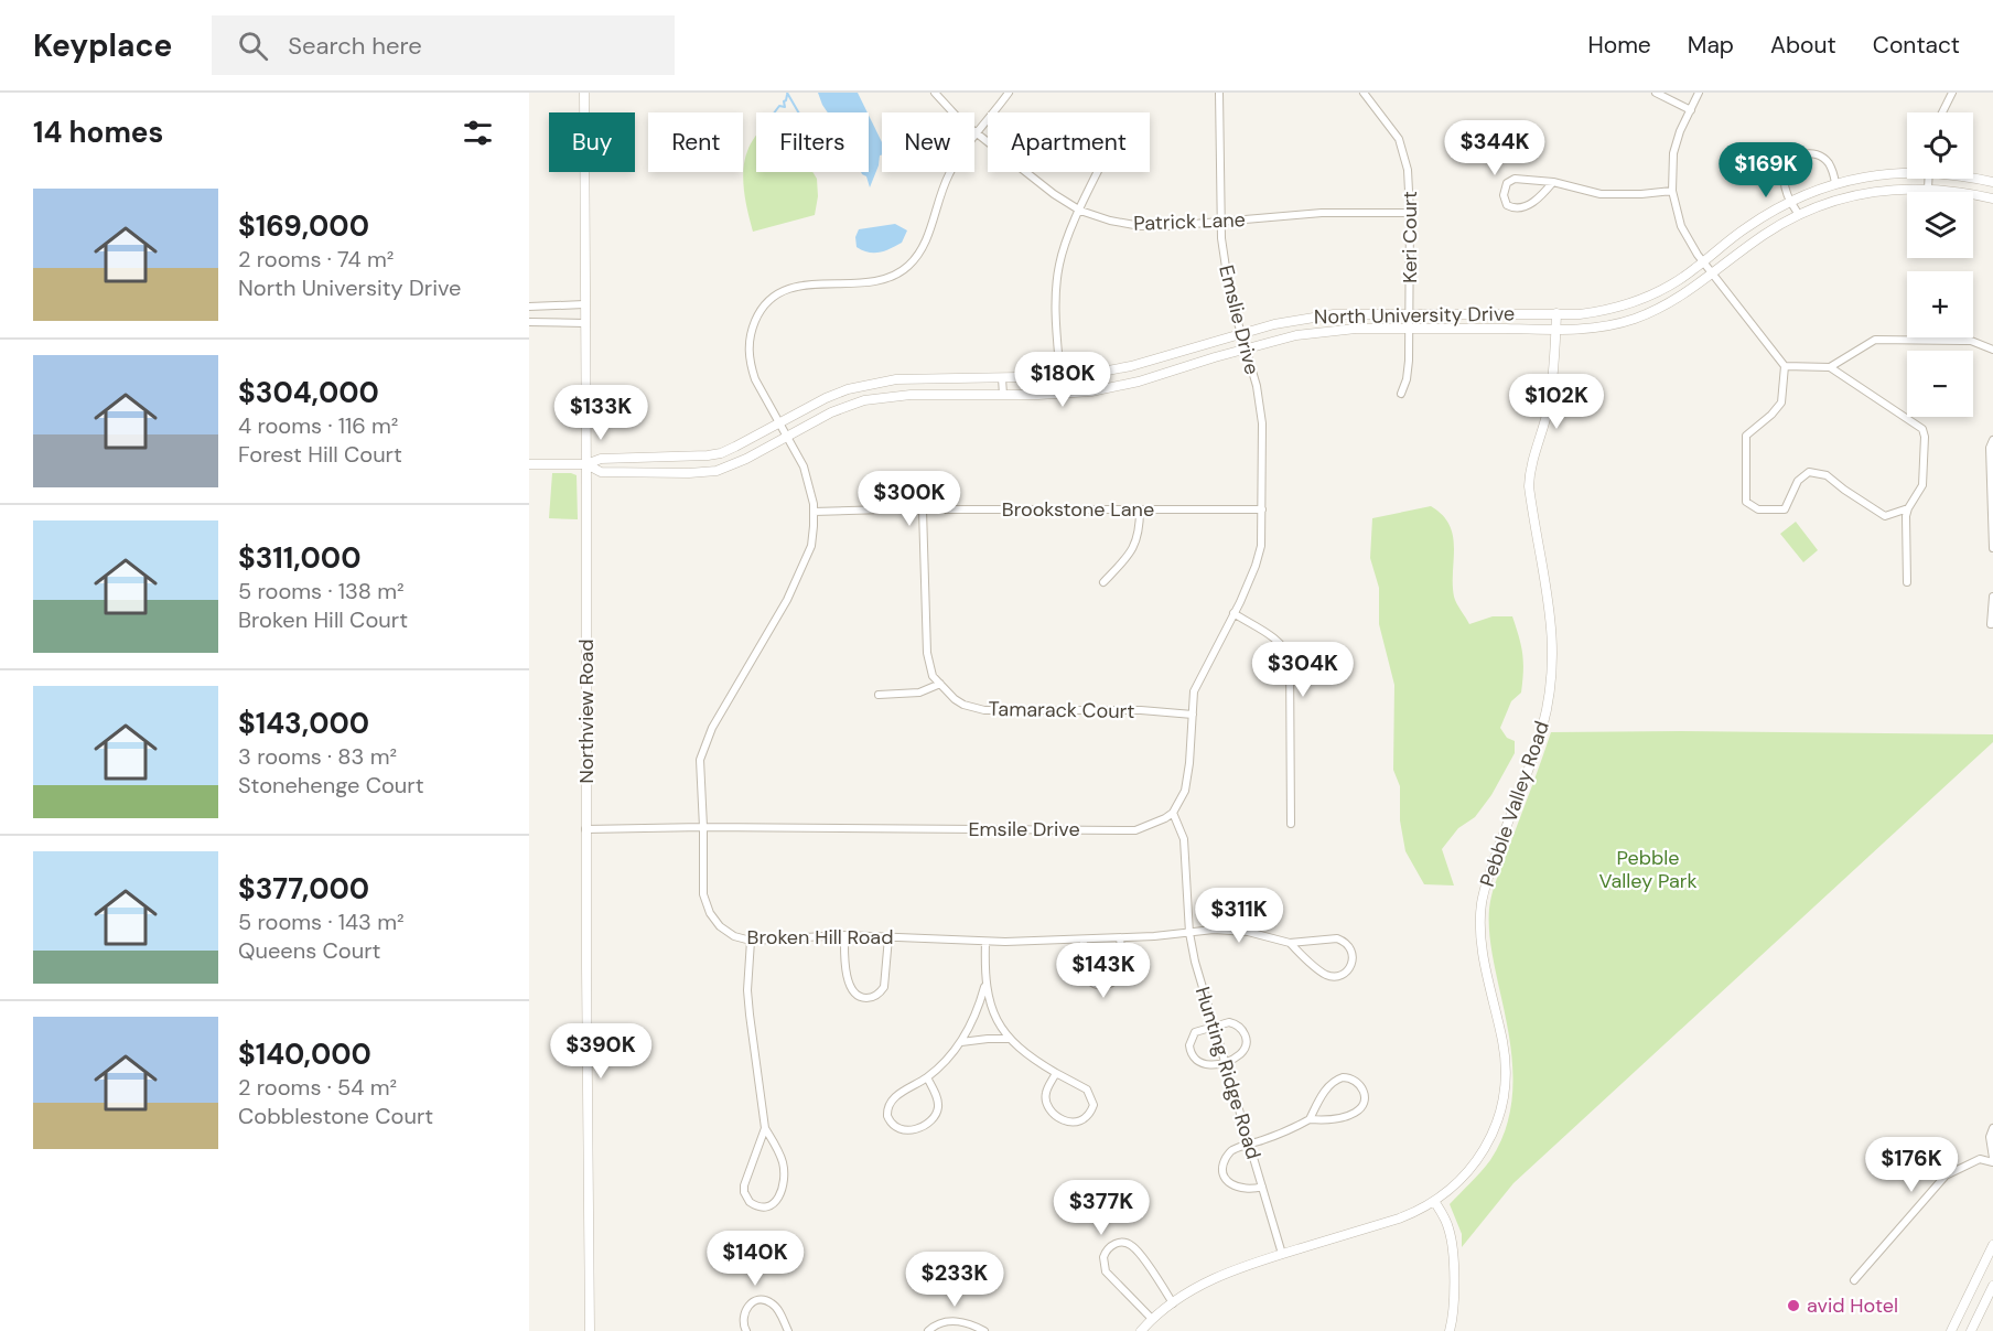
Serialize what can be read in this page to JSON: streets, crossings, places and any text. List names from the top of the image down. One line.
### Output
{"streets":{"street":["Patrick Lane","Keri Court","North University Drive","Emslie Drive","Brookstone Lane","Tamarack Court","Northview Road","Pebble Valley Road","Emsile Drive","Broken Hill Road","Hunting Ridge Road"]},"crossings":[["Patrick Lane","Keri Court"],["Patrick Lane","Emslie Drive"],["Patrick Lane","Broken Hill Road"],["Keri Court","North University Drive"],["North University Drive","Emslie Drive"],["North University Drive","Northview Road"],["North University Drive","Pebble Valley Road"],["North University Drive","Broken Hill Road"],["Emslie Drive","Brookstone Lane"],["Brookstone Lane","Tamarack Court"],["Brookstone Lane","Broken Hill Road"],["Northview Road","Emsile Drive"],["Pebble Valley Road","Hunting Ridge Road"],["Emsile Drive","Broken Hill Road"],["Emsile Drive","Hunting Ridge Road"],["Broken Hill Road","Hunting Ridge Road"]],"parks":["Pebble Valley Park"],"places":["avid Hotel"],"page":{"header":"Keyplace","search":"Search here","nav":["Home","Map","About","Contact"],"heading":"14 homes","map_buttons":["+","−"],"chip":["Buy","Rent","Filters","New","Apartment"],"price":["$344K","$169K","$180K","$102K","$133K","$300K","$304K","$311K","$143K","$390K","$176K","$377K","$140K","$233K"],"list":[{"name":"$169,000","note":"2 rooms · 74 m² · North University Drive"},{"name":"$304,000","note":"4 rooms · 116 m² · Forest Hill Court"},{"name":"$311,000","note":"5 rooms · 138 m² · Broken Hill Court"},{"name":"$143,000","note":"3 rooms · 83 m² · Stonehenge Court"},{"name":"$377,000","note":"5 rooms · 143 m² · Queens Court"},{"name":"$140,000","note":"2 rooms · 54 m² · Cobblestone Court"}]}}
